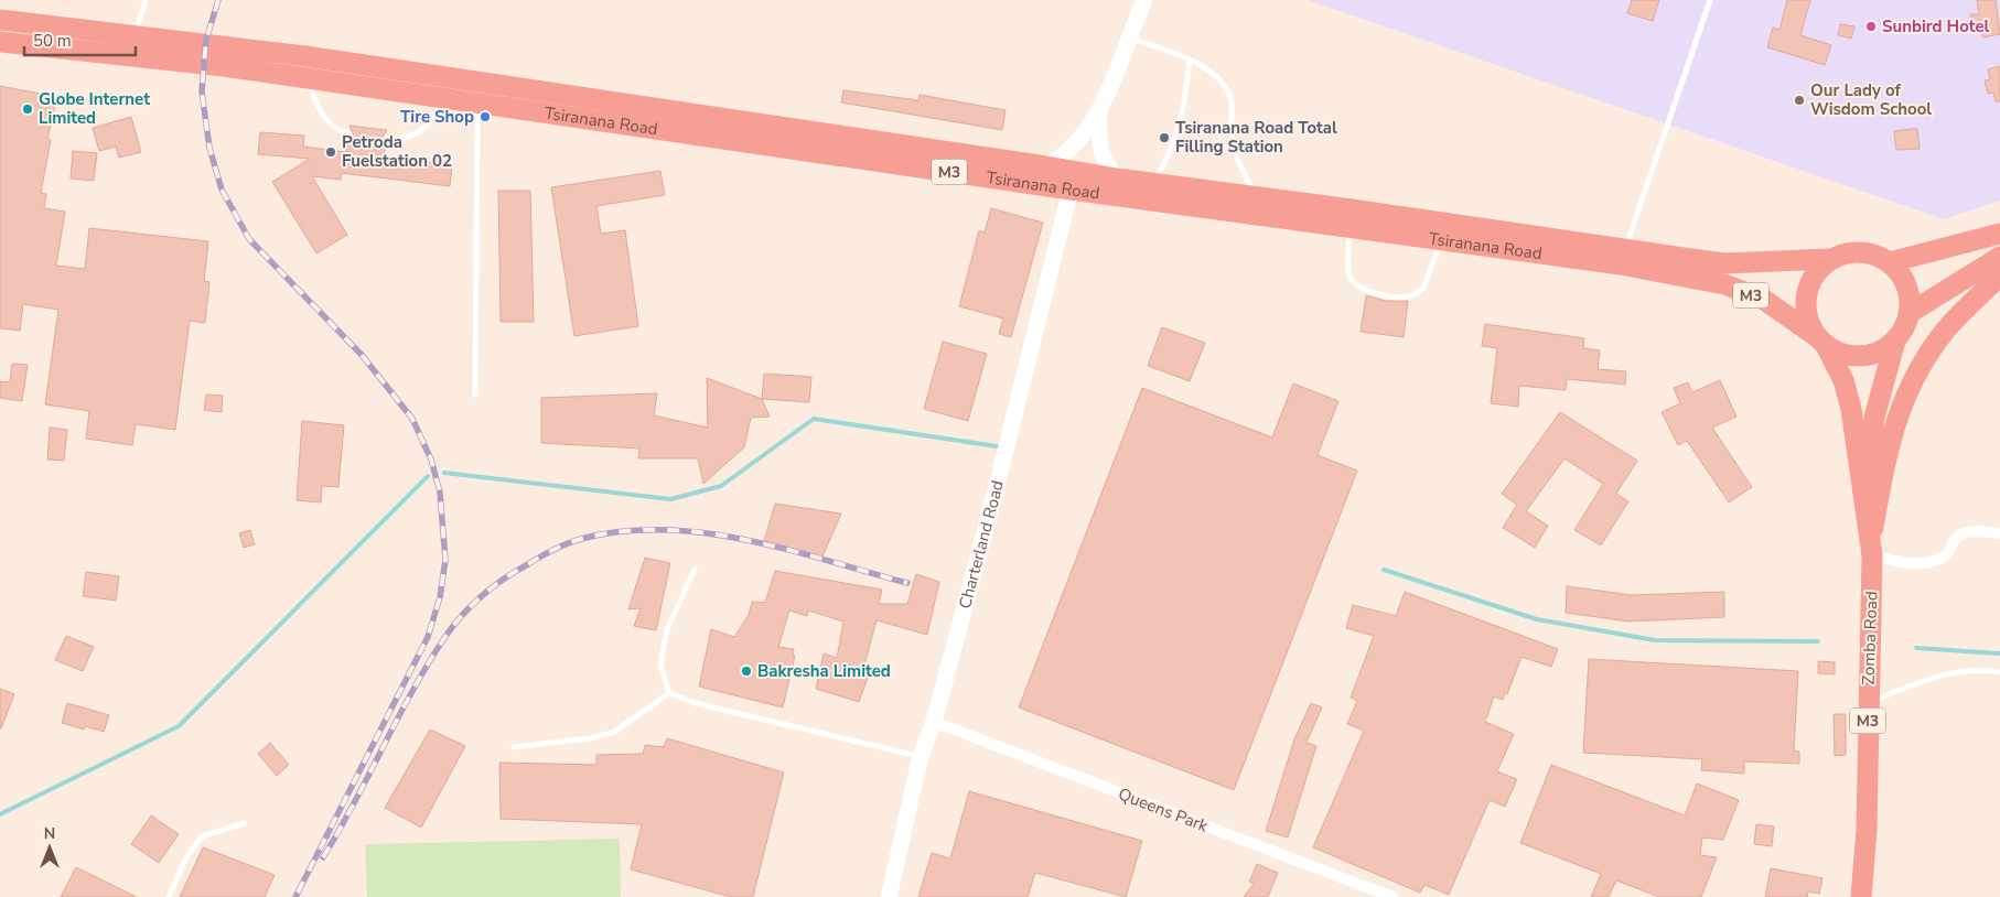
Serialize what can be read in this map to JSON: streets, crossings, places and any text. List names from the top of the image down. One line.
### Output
{"streets":{"highway":["Tsiranana Road","M3","Zomba Road"],"street":["Charterland Road","Queens Park"]},"crossings":[["Tsiranana Road","M3"],["Tsiranana Road","Charterland Road"],["M3","Zomba Road"],["Charterland Road","Queens Park"]],"places":["Sunbird Hotel","Our Lady of Wisdom School","Globe Internet Limited","Tire Shop","Tsiranana Road Total Filling Station","Petroda Fuelstation 02","Bakresha Limited"],"scale_bar":"50 m","north":"top"}
